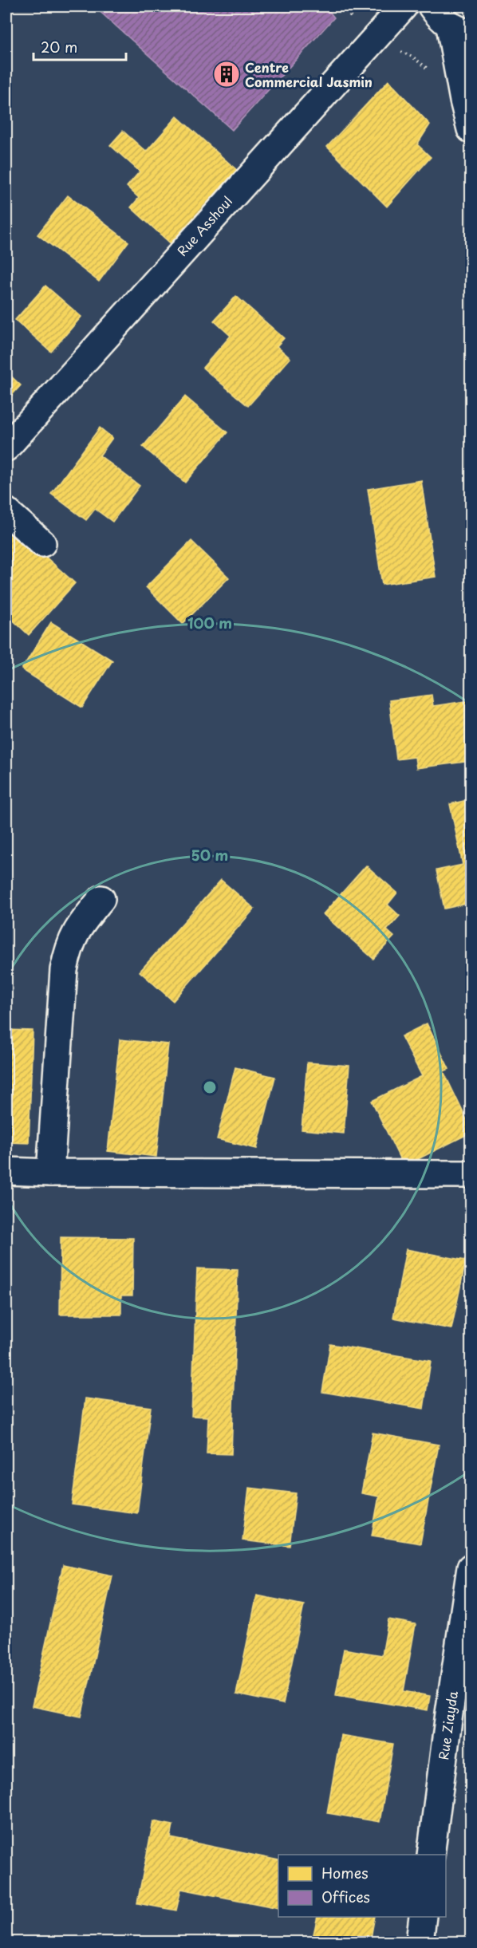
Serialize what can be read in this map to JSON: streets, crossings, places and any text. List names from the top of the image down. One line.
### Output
{"streets":{"street":["Rue Asshoul","Rue Ziayda"]},"places":{"building":["Centre Commercial Jasmin"]},"legend":["Homes","Offices"],"scale_bar":"20 m","rings":["100 m","50 m"]}
